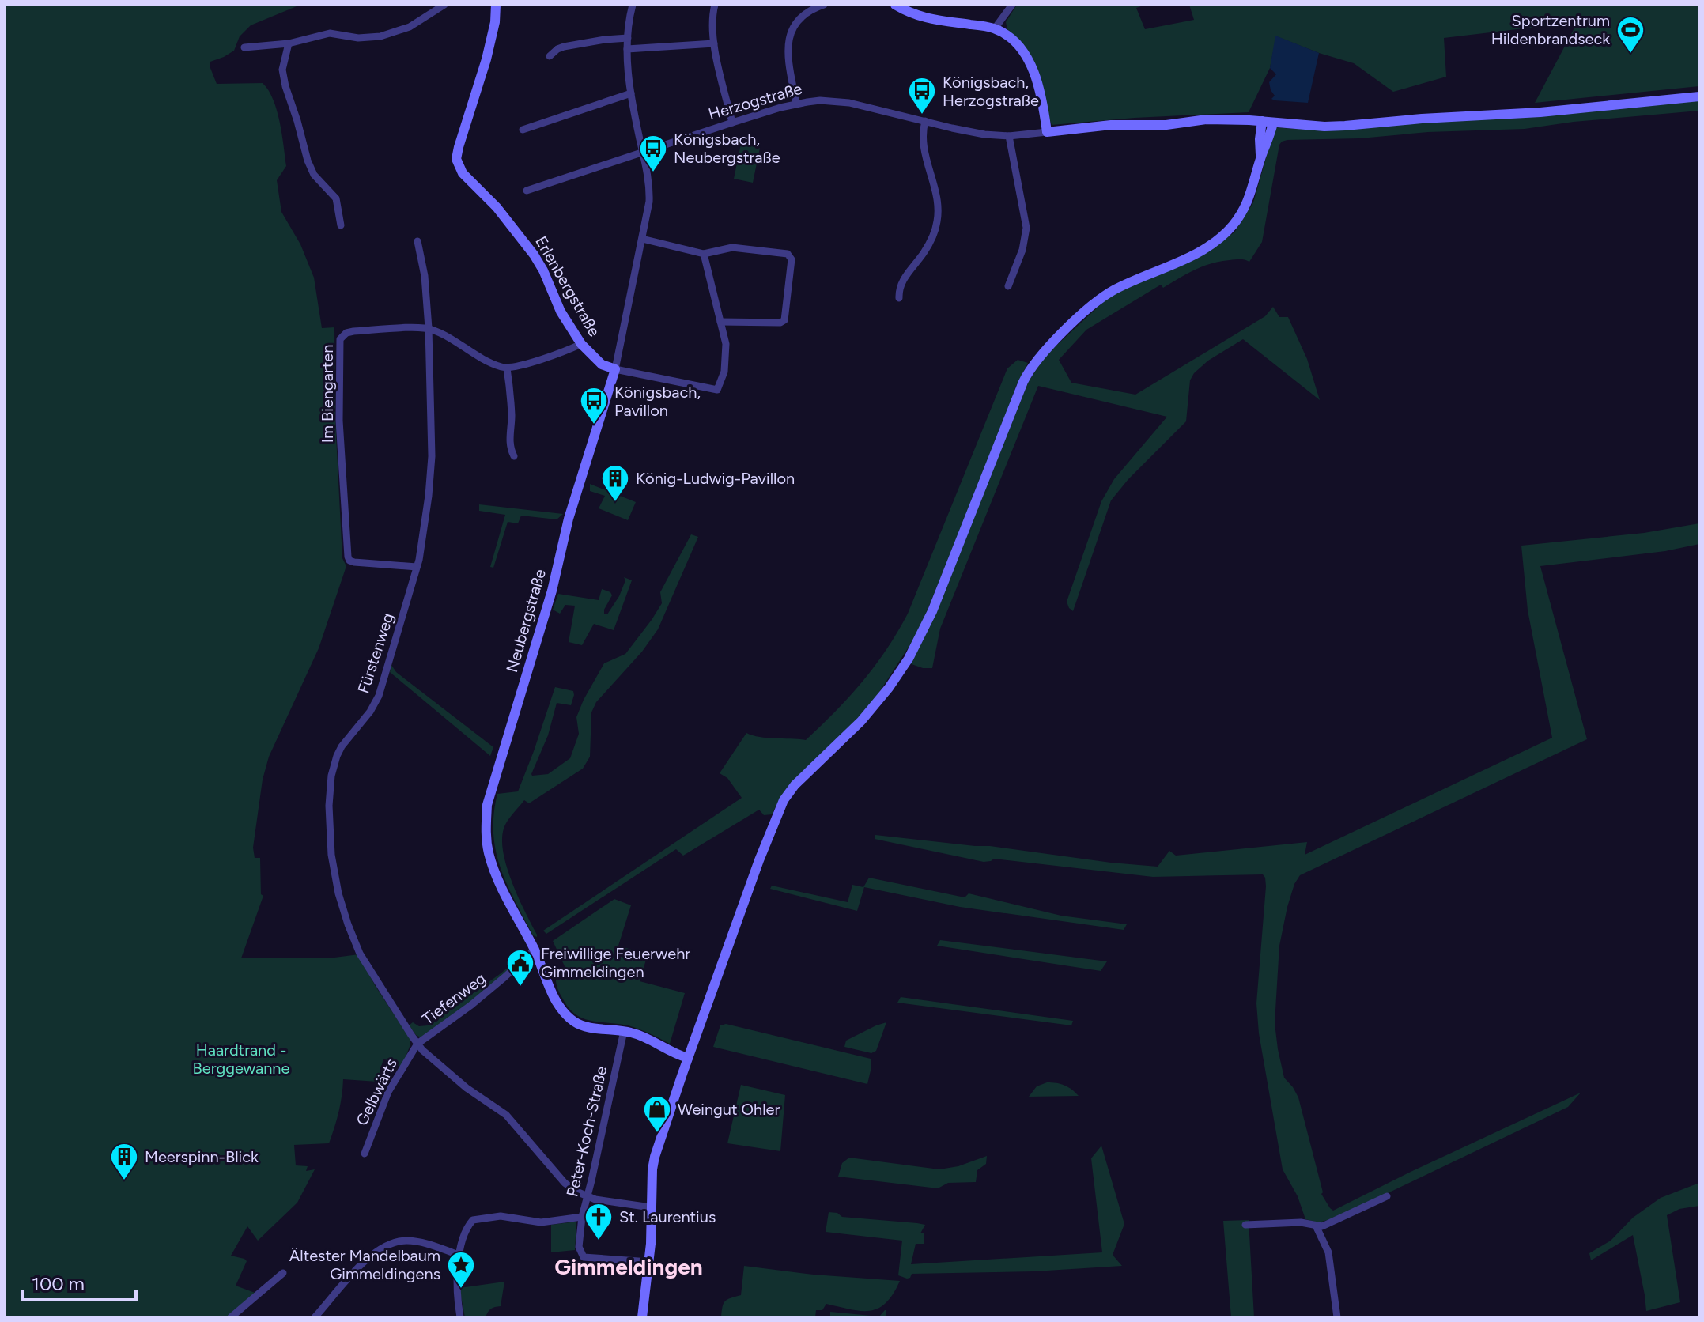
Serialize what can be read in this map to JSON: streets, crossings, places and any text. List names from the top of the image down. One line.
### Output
{"streets":{"street":["Herzogstraße","Erlenbergstraße","Im Biengarten","Neubergstraße","Fürstenweg","Tiefenweg","Gelbwärts","Peter-Koch-Straße"]},"crossings":[["Herzogstraße","Neubergstraße"],["Erlenbergstraße","Neubergstraße"],["Im Biengarten","Fürstenweg"],["Neubergstraße","Tiefenweg"],["Neubergstraße","Peter-Koch-Straße"],["Fürstenweg","Tiefenweg"],["Fürstenweg","Gelbwärts"],["Fürstenweg","Peter-Koch-Straße"],["Tiefenweg","Gelbwärts"]],"districts":["Gimmeldingen"],"parks":["Haardtrand - Berggewanne"],"places":{"sports":["Sportzentrum Hildenbrandseck"],"bus stop":["Königsbach, Herzogstraße","Königsbach, Neubergstraße","Königsbach, Pavillon"],"building":["König-Ludwig-Pavillon","Meerspinn-Blick"],"public building":["Freiwillige Feuerwehr Gimmeldingen"],"shop":["Weingut Ohler"],"church":["St. Laurentius"],"place":["Ältester Mandelbaum Gimmeldingens"]},"scale_bar":"100 m"}
